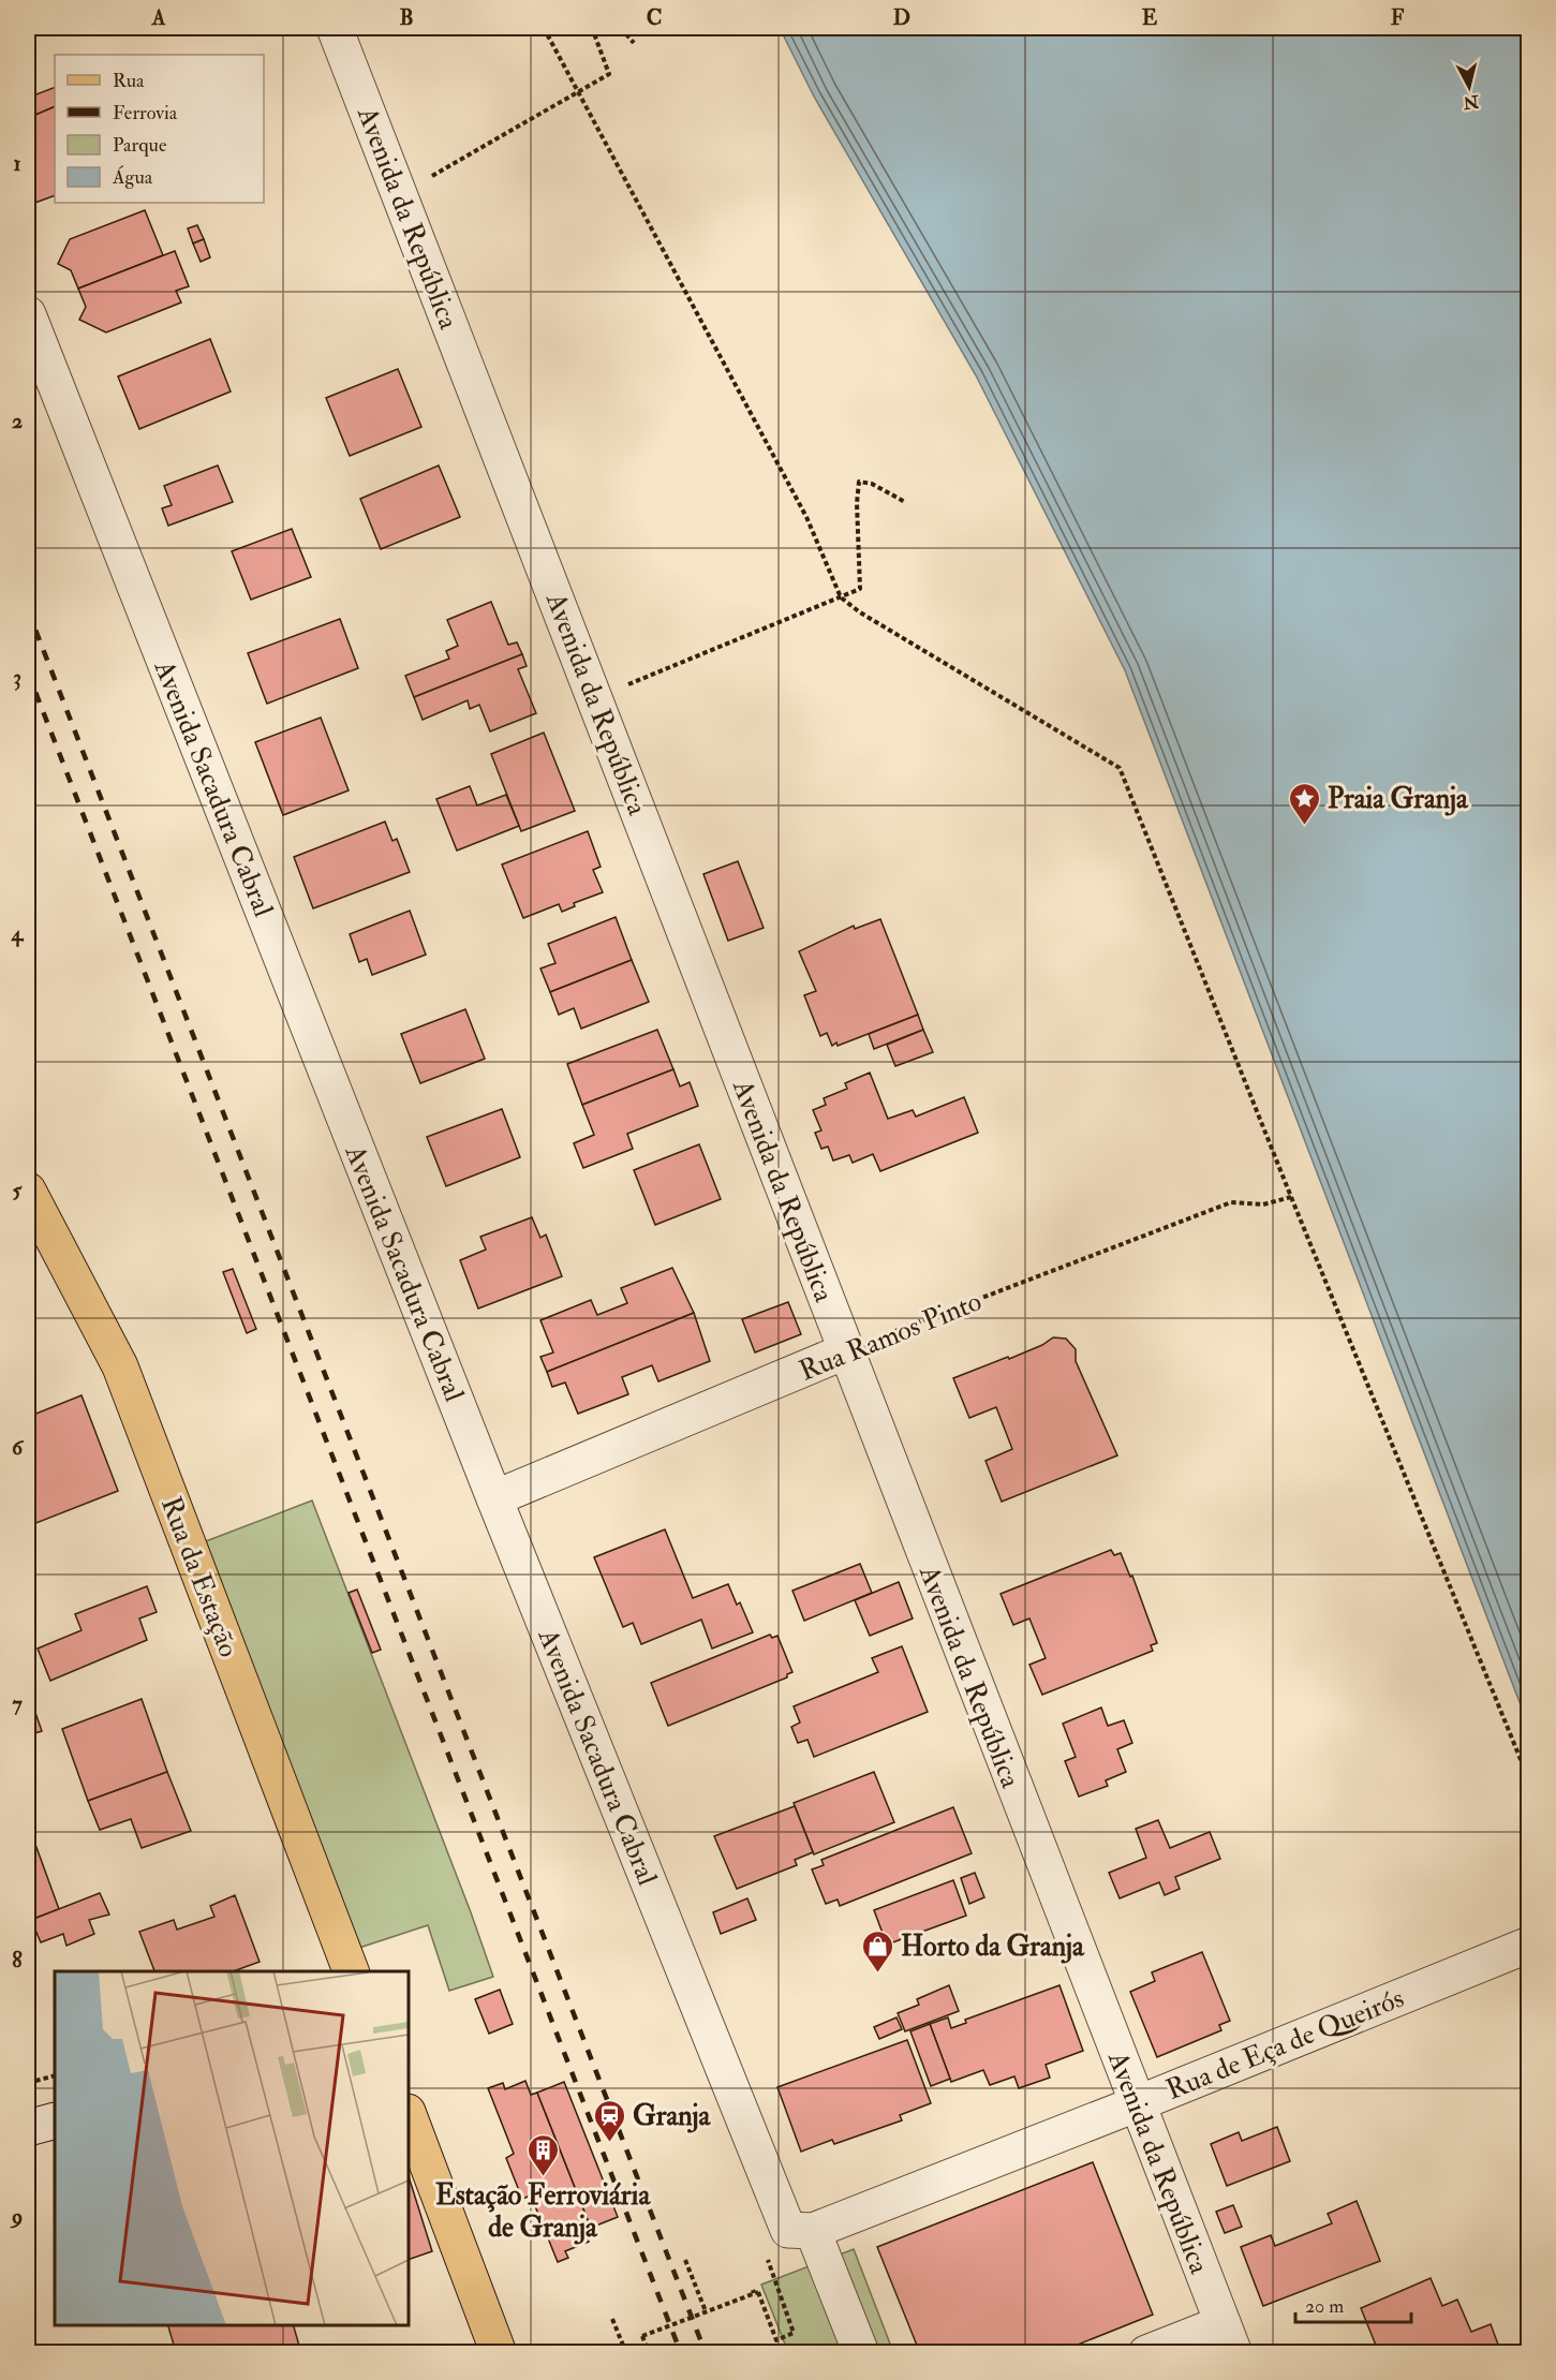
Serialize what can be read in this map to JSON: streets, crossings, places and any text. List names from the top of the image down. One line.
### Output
{"streets":{"main road":["Rua da Estação"],"street":["Avenida da República","Avenida Sacadura Cabral","Rua Ramos Pinto","Rua de Eça de Queirós"]},"crossings":[["Avenida da República","Rua Ramos Pinto"],["Avenida da República","Rua de Eça de Queirós"],["Avenida Sacadura Cabral","Rua Ramos Pinto"],["Avenida Sacadura Cabral","Rua de Eça de Queirós"]],"places":{"place":["Praia Granja"],"shop":["Horto da Granja"],"station":["Granja"],"building":["Estação Ferroviária de Granja"]},"legend":["Rua","Ferrovia","Parque","Água"],"scale_bar":"20 m","north":"bottom","grid":{"columns":["A","B","C","D","E","F"],"rows":["1","2","3","4","5","6","7","8","9"]}}
